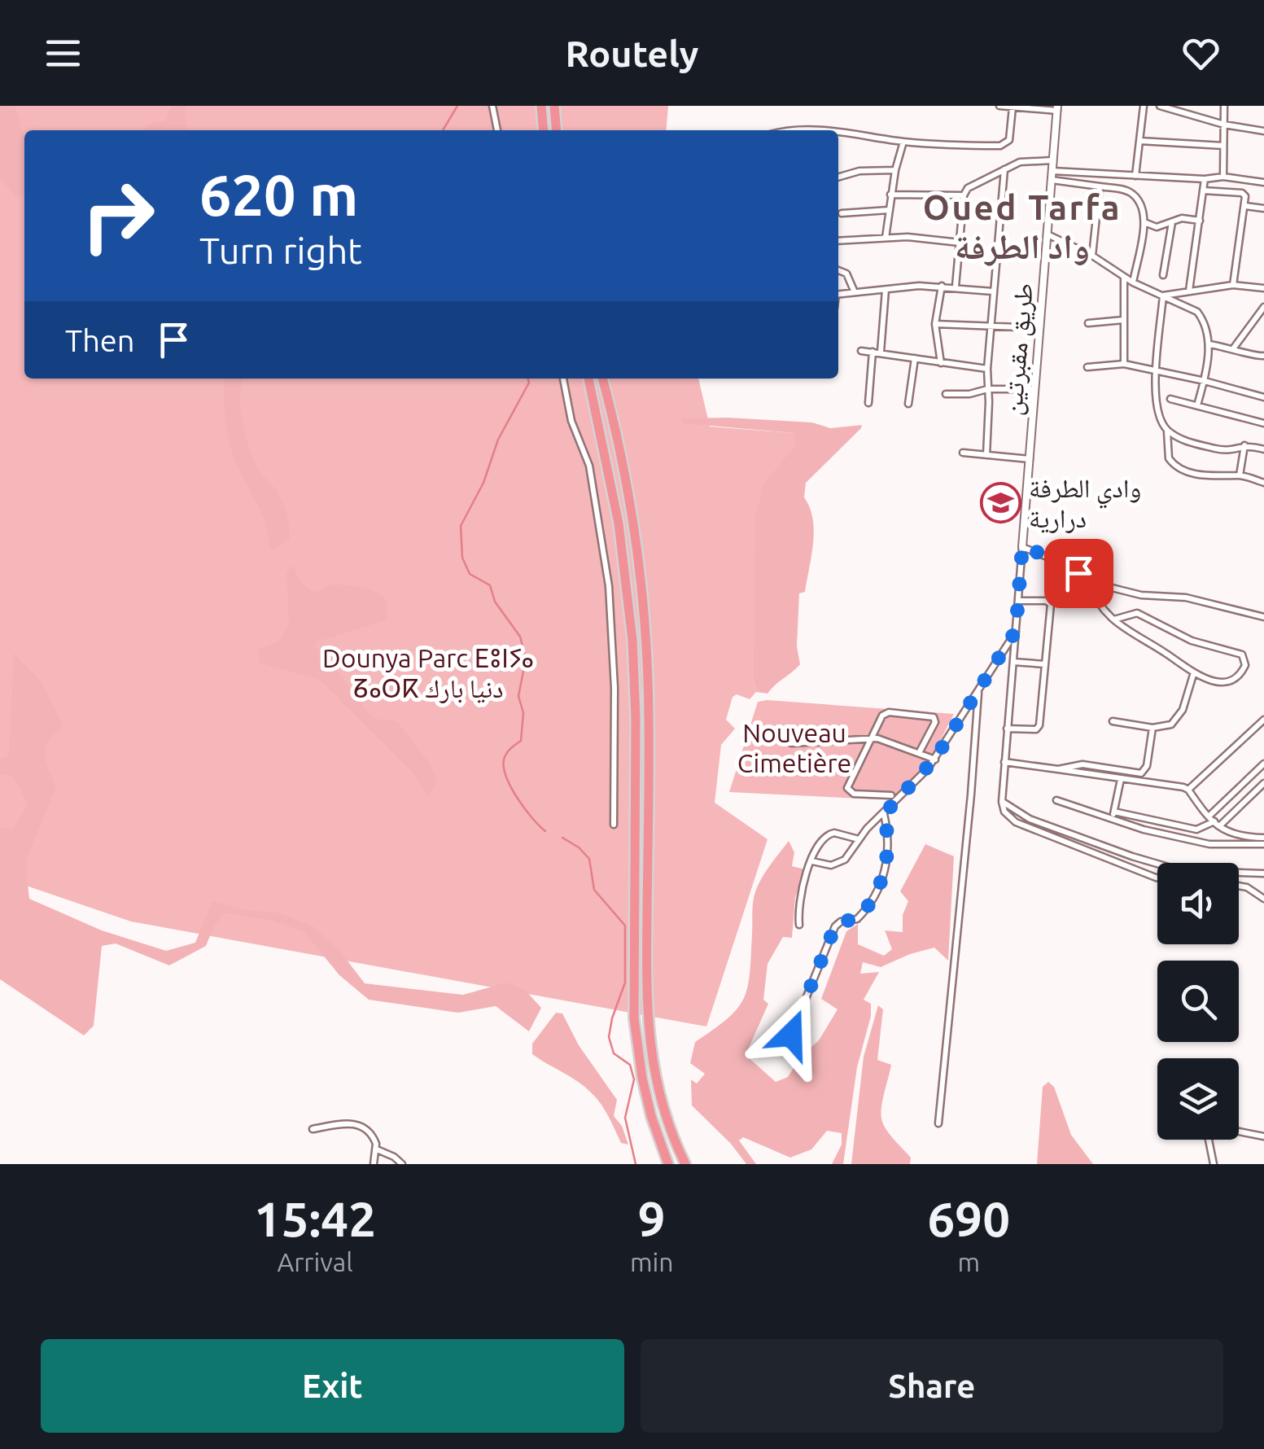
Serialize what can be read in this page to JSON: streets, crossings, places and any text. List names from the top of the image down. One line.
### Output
{"streets":{"street":["طريق مقبرتين"]},"districts":["Oued Tarfa واد الطرفة"],"parks":["Dounya Parc ⴹⵓⵏⵢⴰ ⵒⴰⵔⴽ دنيا بارك","Nouveau Cimetière"],"places":{"school or university":["وادي الطرفة درارية"]},"page":{"header":"Routely","turn":["620 m","Turn right"],"then":"Then","eta":["15:42","Arrival","9","min","690","m"],"buttons":["Exit","Share"]}}
